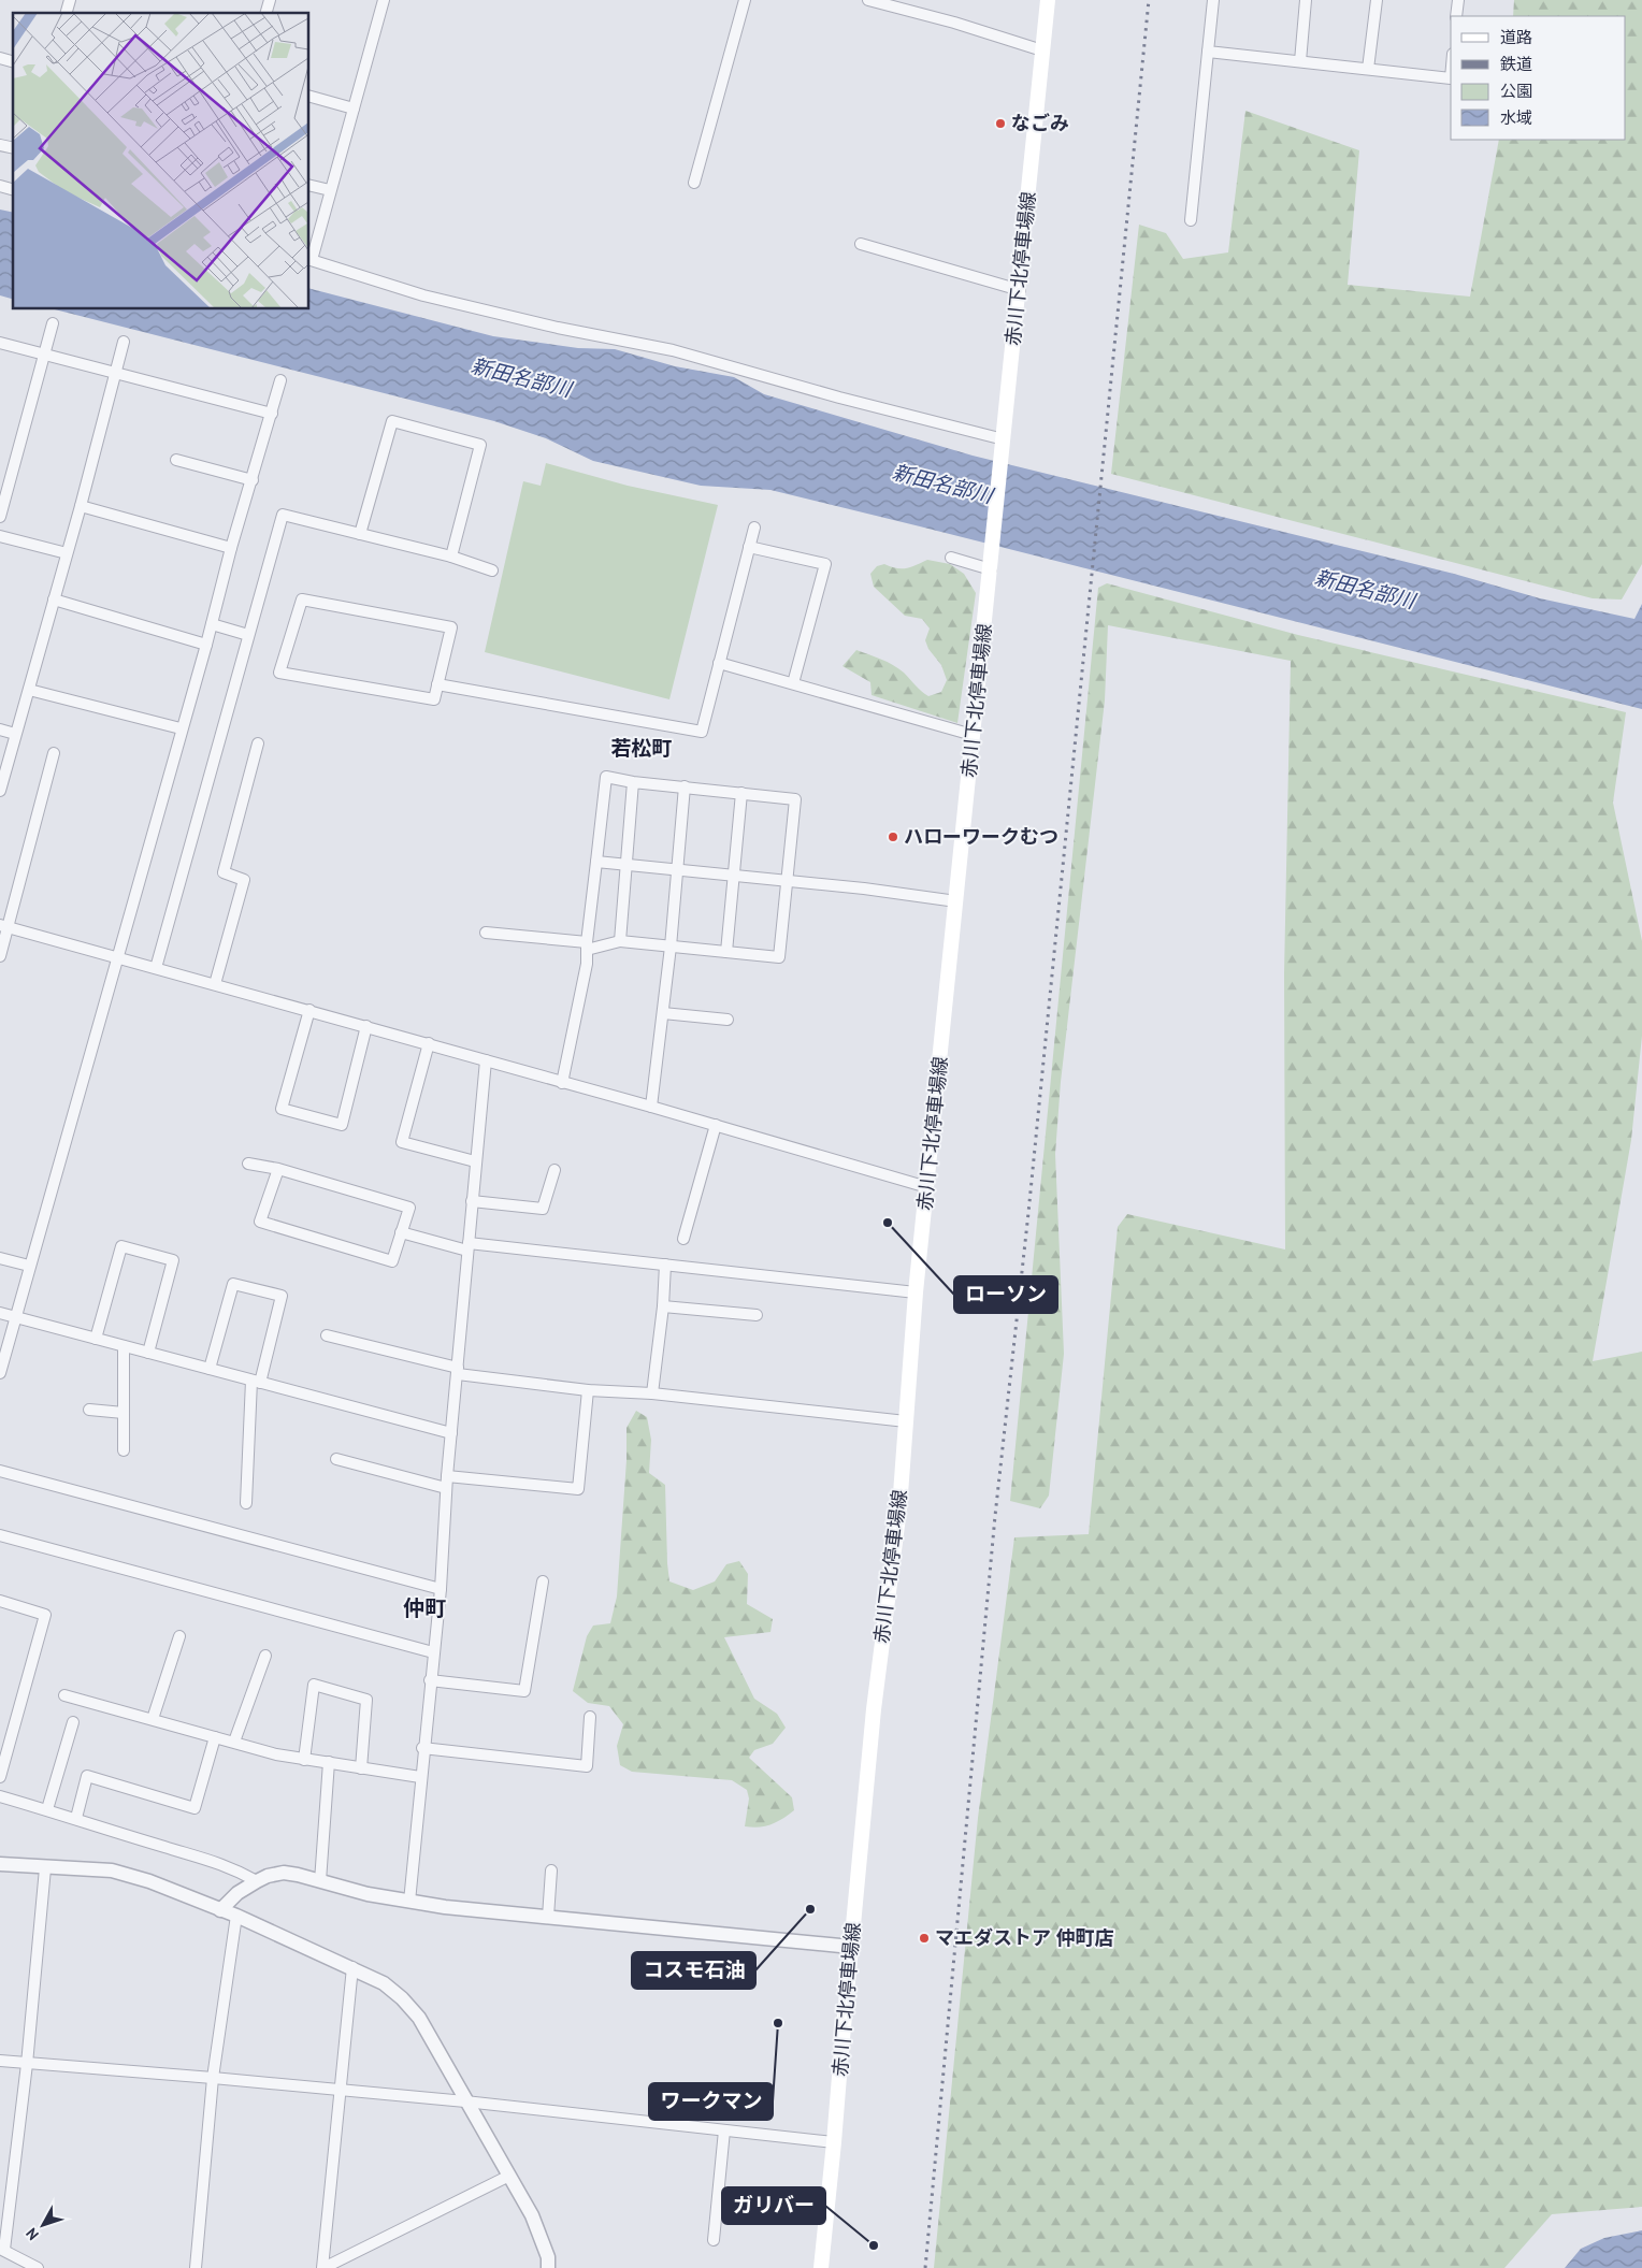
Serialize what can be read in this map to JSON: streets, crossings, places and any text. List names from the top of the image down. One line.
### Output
{"streets":{"main road":["赤川下北停車場線"]},"districts":["若松町","仲町"],"water":["新田名部川"],"places":["なごみ","ハローワークむつ","ローソン","コスモ石油","マエダストア 仲町店","ワークマン","ガリバー"],"legend":["道路","鉄道","公園","水域"],"north":"bottom left"}
